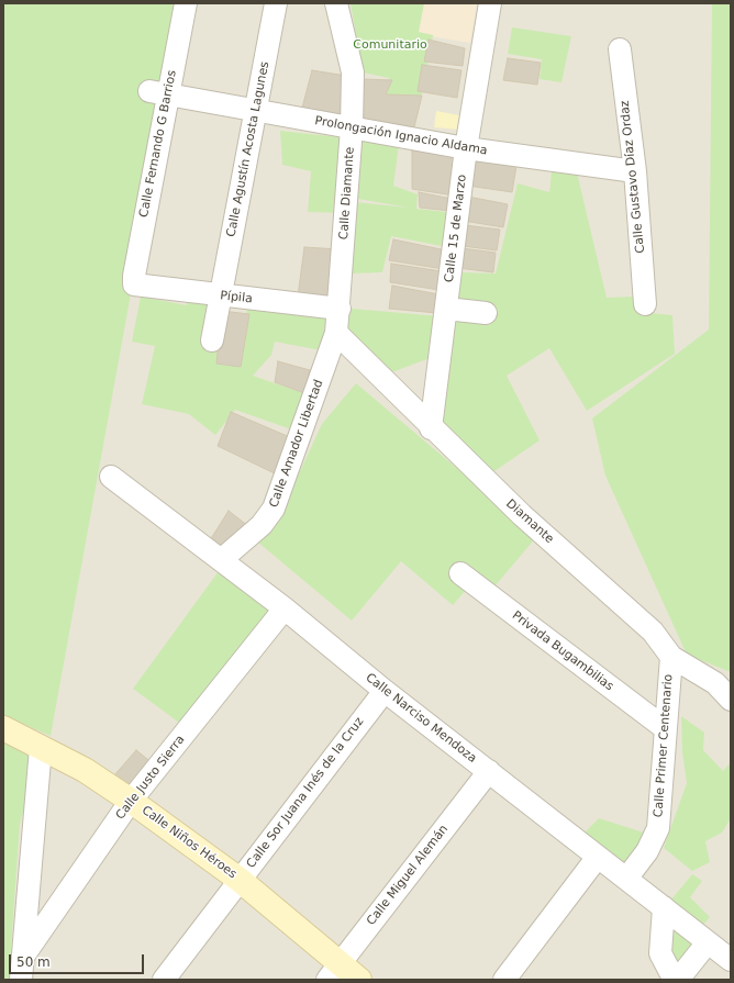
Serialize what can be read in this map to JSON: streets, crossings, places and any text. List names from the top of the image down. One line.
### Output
{"streets":{"street":["Prolongación Ignacio Aldama","Calle Fernando G Barrios","Calle Agustín Acosta Lagunes","Calle Gustavo Díaz Ordaz","Calle Diamante","Calle 15 de Marzo","Pípila","Calle Amador Libertad","Diamante","Privada Bugambilias","Calle Narciso Mendoza","Calle Primer Centenario","Calle Justo Sierra","Calle Sor Juana Inés de la Cruz","Calle Niños Héroes","Calle Miguel Alemán"]},"crossings":[["Prolongación Ignacio Aldama","Calle Fernando G Barrios"],["Prolongación Ignacio Aldama","Calle Agustín Acosta Lagunes"],["Prolongación Ignacio Aldama","Calle Gustavo Díaz Ordaz"],["Prolongación Ignacio Aldama","Calle Diamante"],["Prolongación Ignacio Aldama","Calle 15 de Marzo"],["Calle Fernando G Barrios","Pípila"],["Calle Agustín Acosta Lagunes","Pípila"],["Calle Diamante","Pípila"],["Calle Diamante","Calle Amador Libertad"],["Calle Diamante","Diamante"],["Calle 15 de Marzo","Diamante"],["Calle Amador Libertad","Diamante"],["Calle Amador Libertad","Calle Narciso Mendoza"],["Diamante","Calle Primer Centenario"],["Privada Bugambilias","Calle Primer Centenario"],["Calle Narciso Mendoza","Calle Primer Centenario"],["Calle Narciso Mendoza","Calle Justo Sierra"],["Calle Narciso Mendoza","Calle Sor Juana Inés de la Cruz"],["Calle Narciso Mendoza","Calle Miguel Alemán"],["Calle Justo Sierra","Calle Niños Héroes"],["Calle Sor Juana Inés de la Cruz","Calle Niños Héroes"],["Calle Niños Héroes","Calle Miguel Alemán"]],"parks":["Comunitario"],"scale_bar":"50 m"}
